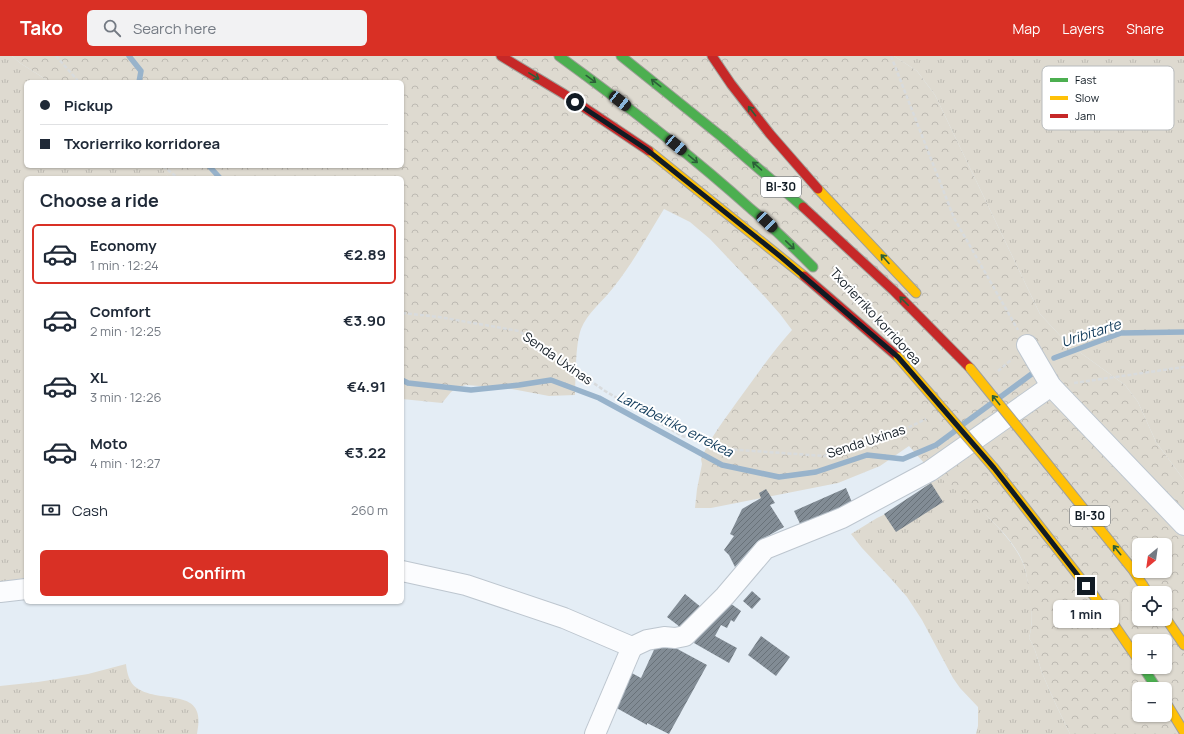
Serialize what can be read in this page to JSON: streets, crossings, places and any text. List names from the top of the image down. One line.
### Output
{"streets":{"highway":["BI-30","Txorierriko korridorea"],"path":["Senda Uxinas"]},"water":["Uribitarte","Larrabeitiko errekea"],"legend":["Fast","Slow","Jam"],"north":"bottom left","page":{"header":"Tako","search":"Search here","nav":["Map","Layers","Share"],"banner":["Pickup","Txorierriko korridorea"],"heading":"Choose a ride","list":[{"name":"Economy","note":"1 min · 12:24","value":"€2.89"},{"name":"Comfort","note":"2 min · 12:25","value":"€3.90"},{"name":"XL","note":"3 min · 12:26","value":"€4.91"},{"name":"Moto","note":"4 min · 12:27","value":"€3.22"}],"pay":["Cash","260 m"],"map_buttons":["+","−"],"buttons":"Confirm","bubble":"1 min"}}
